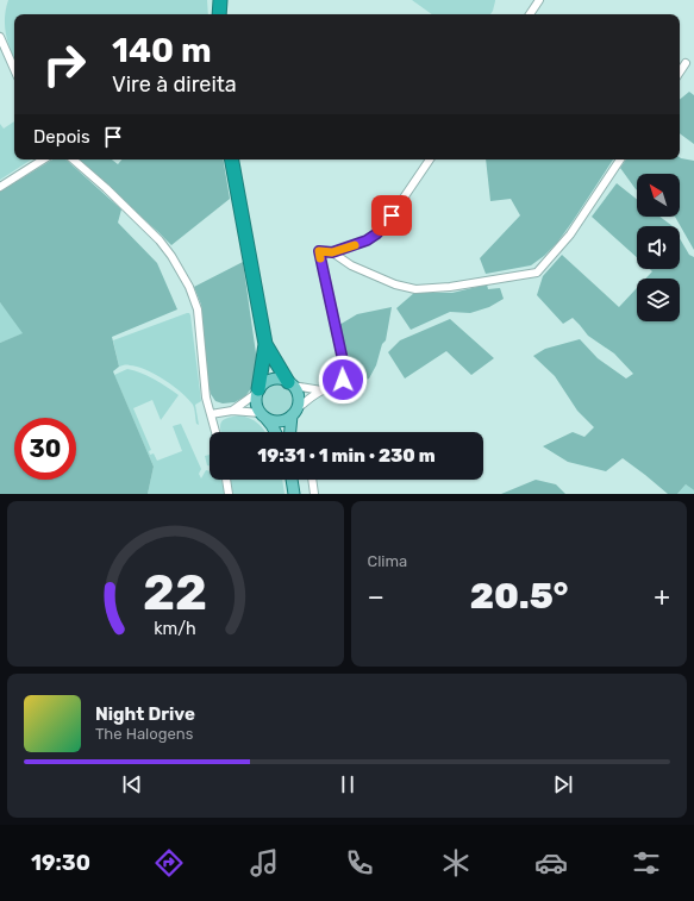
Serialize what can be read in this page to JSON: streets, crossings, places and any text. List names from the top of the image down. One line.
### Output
{"north":"top left","page":{"turn":["140 m","Vire à direita"],"then":"Depois","limit":"30","trip":"19:31 · 1 min · 230 m","tile":"Clima","heat":["−","20.5°","+"],"song":["Night Drive","The Halogens"],"tabs":"19:30","gauge":["22","km/h"]}}
